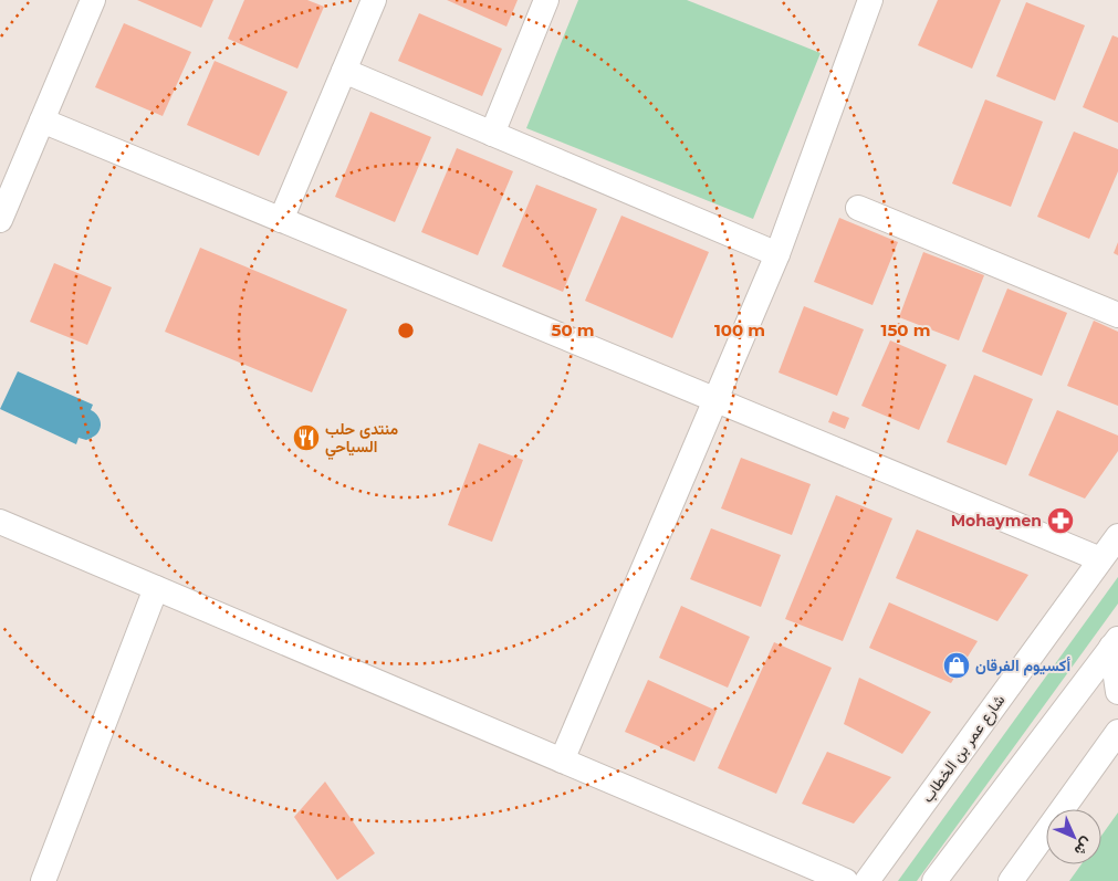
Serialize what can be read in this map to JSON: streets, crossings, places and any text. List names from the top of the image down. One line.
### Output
{"streets":{"street":["شارع عمر بن الخطاب"]},"places":{"restaurant":["منتدى حلب السياحي"],"pharmacy":["Mohaymen"],"shop":["أكسيوم الفرقان"]},"north":"bottom right","rings":["50 m","100 m","150 m"]}
